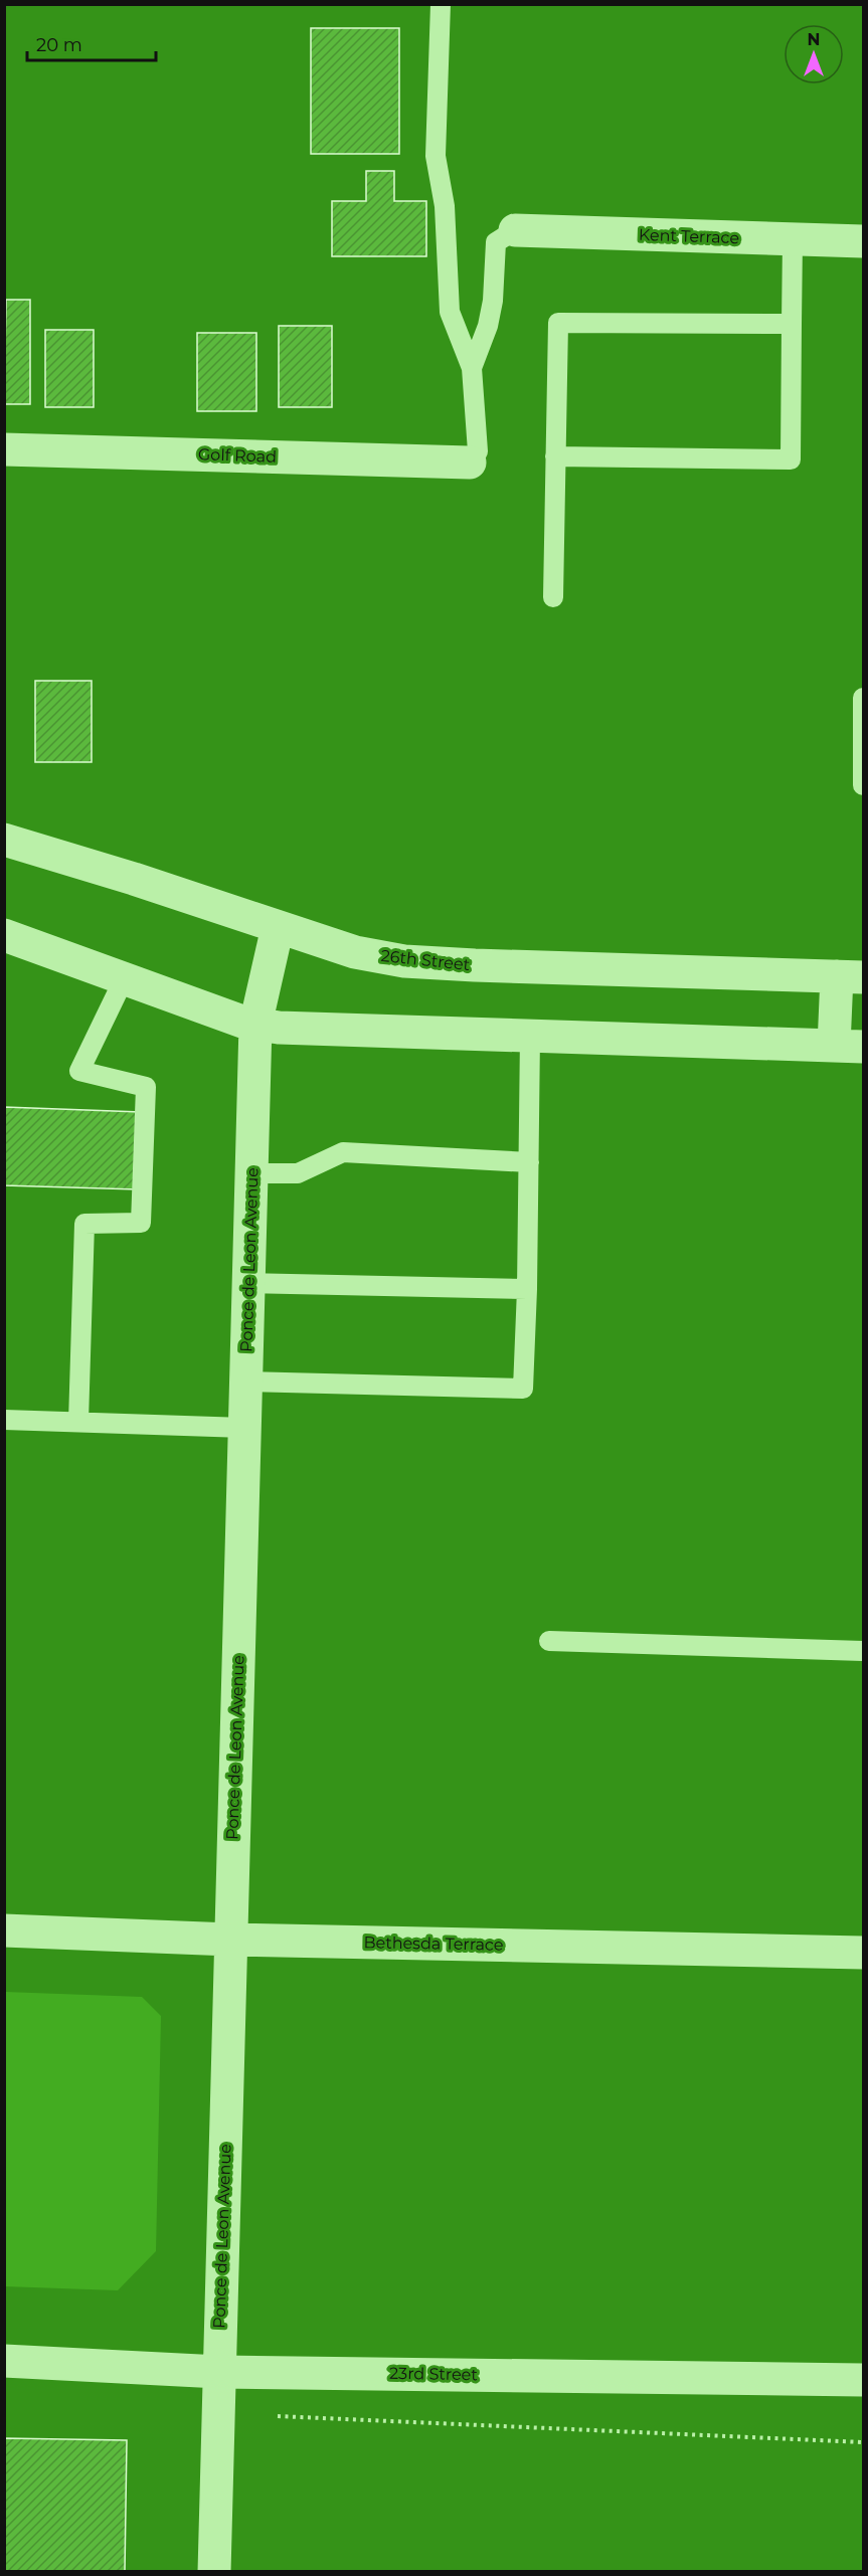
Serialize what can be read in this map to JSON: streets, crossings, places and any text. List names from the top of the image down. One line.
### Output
{"streets":{"street":["Kent Terrace","Golf Road","26th Street","Ponce de Leon Avenue","Bethesda Terrace","23rd Street"]},"crossings":[["26th Street","Ponce de Leon Avenue"],["Ponce de Leon Avenue","Bethesda Terrace"],["Ponce de Leon Avenue","23rd Street"]],"scale_bar":"20 m","north":"top"}
